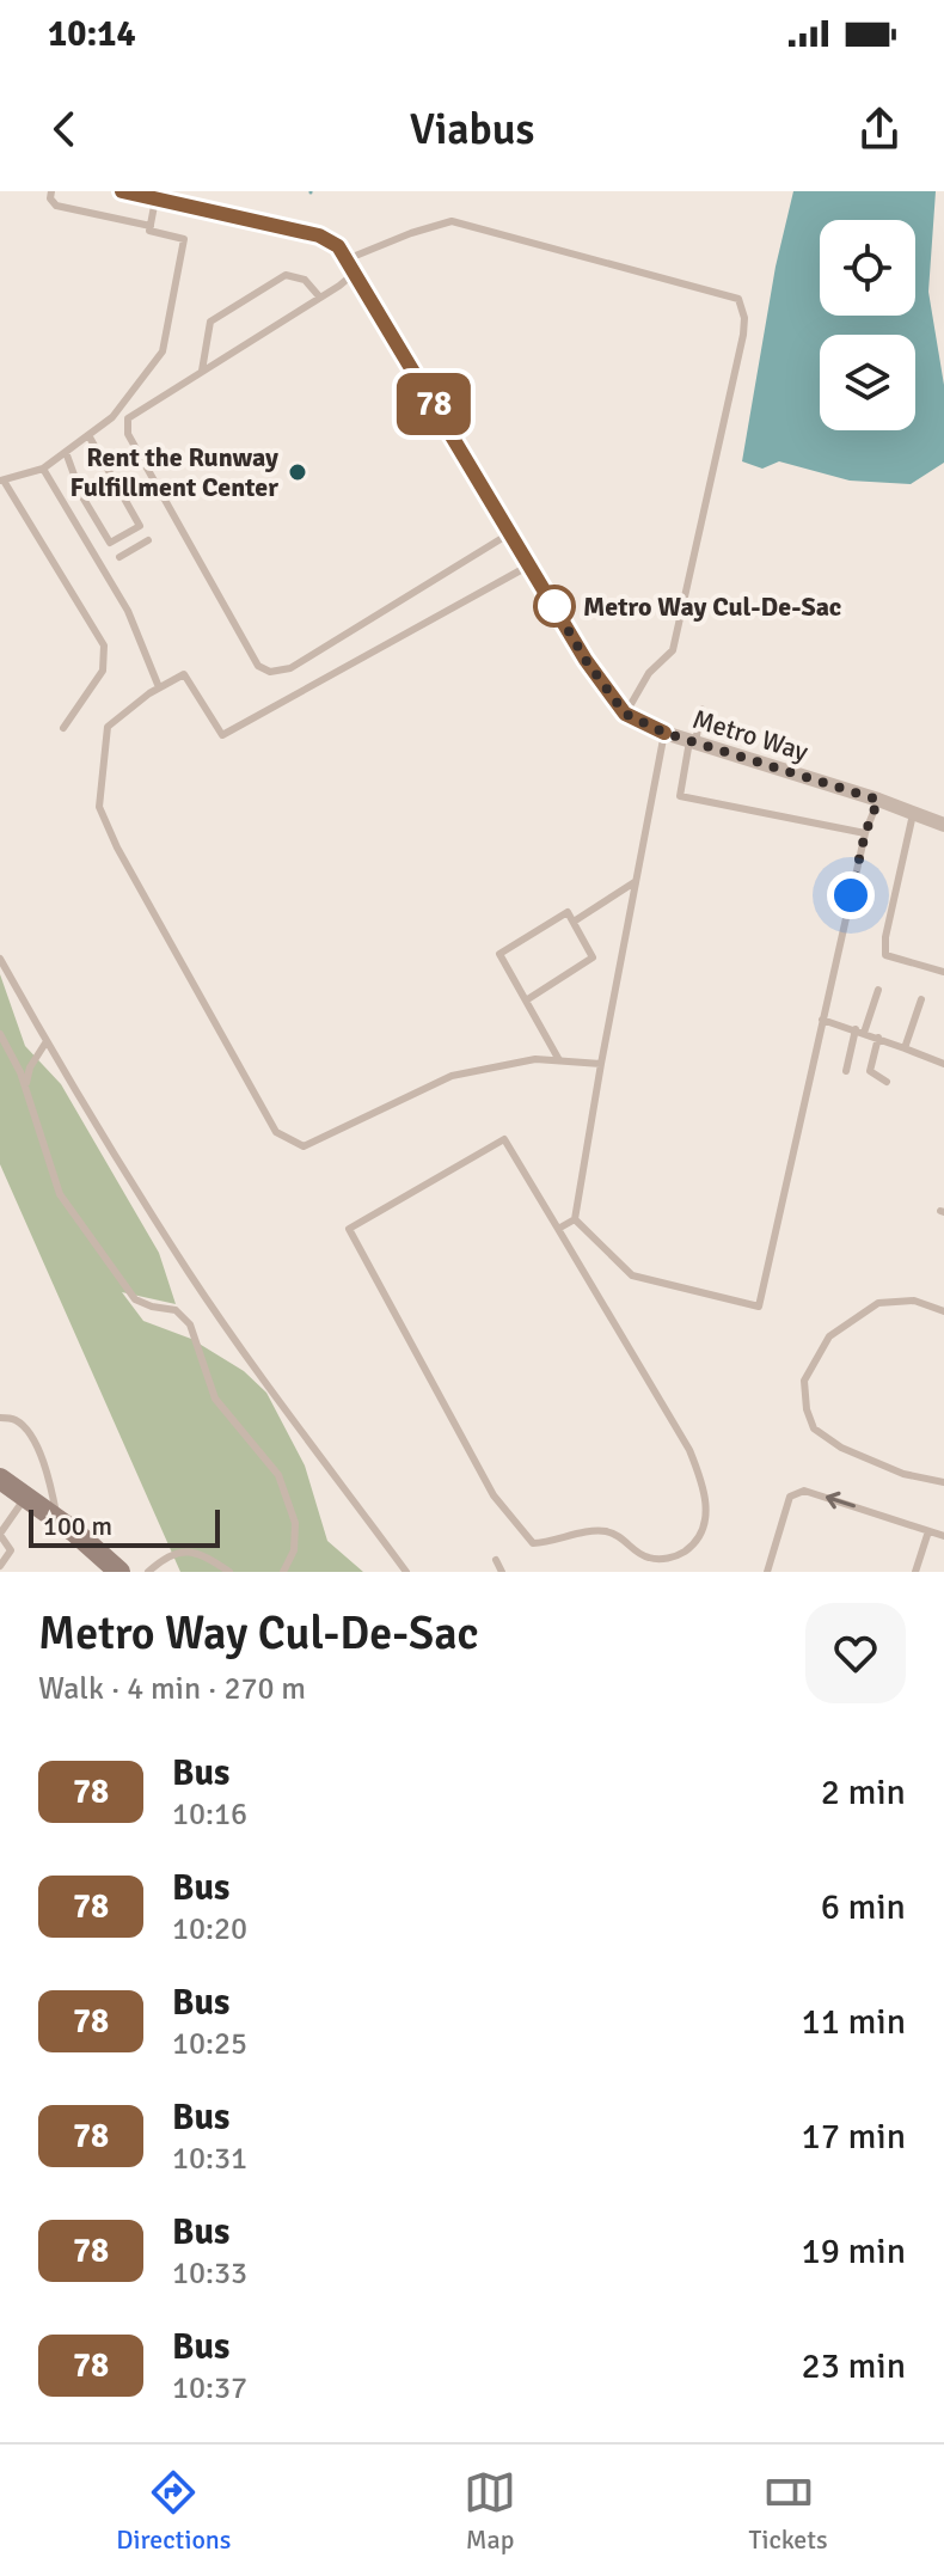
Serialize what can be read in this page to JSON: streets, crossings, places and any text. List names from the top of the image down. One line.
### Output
{"streets":{"street":["Metro Way"]},"places":["Rent the Runway Fulfillment Center","Metro Way Cul-De-Sac"],"lines":["bus line 78"],"scale_bar":"100 m","page":{"status":"10:14","header":"Viabus","on_map":"78","scale":"100 m","heading":["Metro Way Cul-De-Sac","Walk · 4 min · 270 m"],"list":[{"mark":"78","name":"Bus","note":"10:16","value":"2 min"},{"mark":"78","name":"Bus","note":"10:20","value":"6 min"},{"mark":"78","name":"Bus","note":"10:25","value":"11 min"},{"mark":"78","name":"Bus","note":"10:31","value":"17 min"},{"mark":"78","name":"Bus","note":"10:33","value":"19 min"},{"mark":"78","name":"Bus","note":"10:37","value":"23 min"}],"tabs":["Directions","Map","Tickets"]}}
